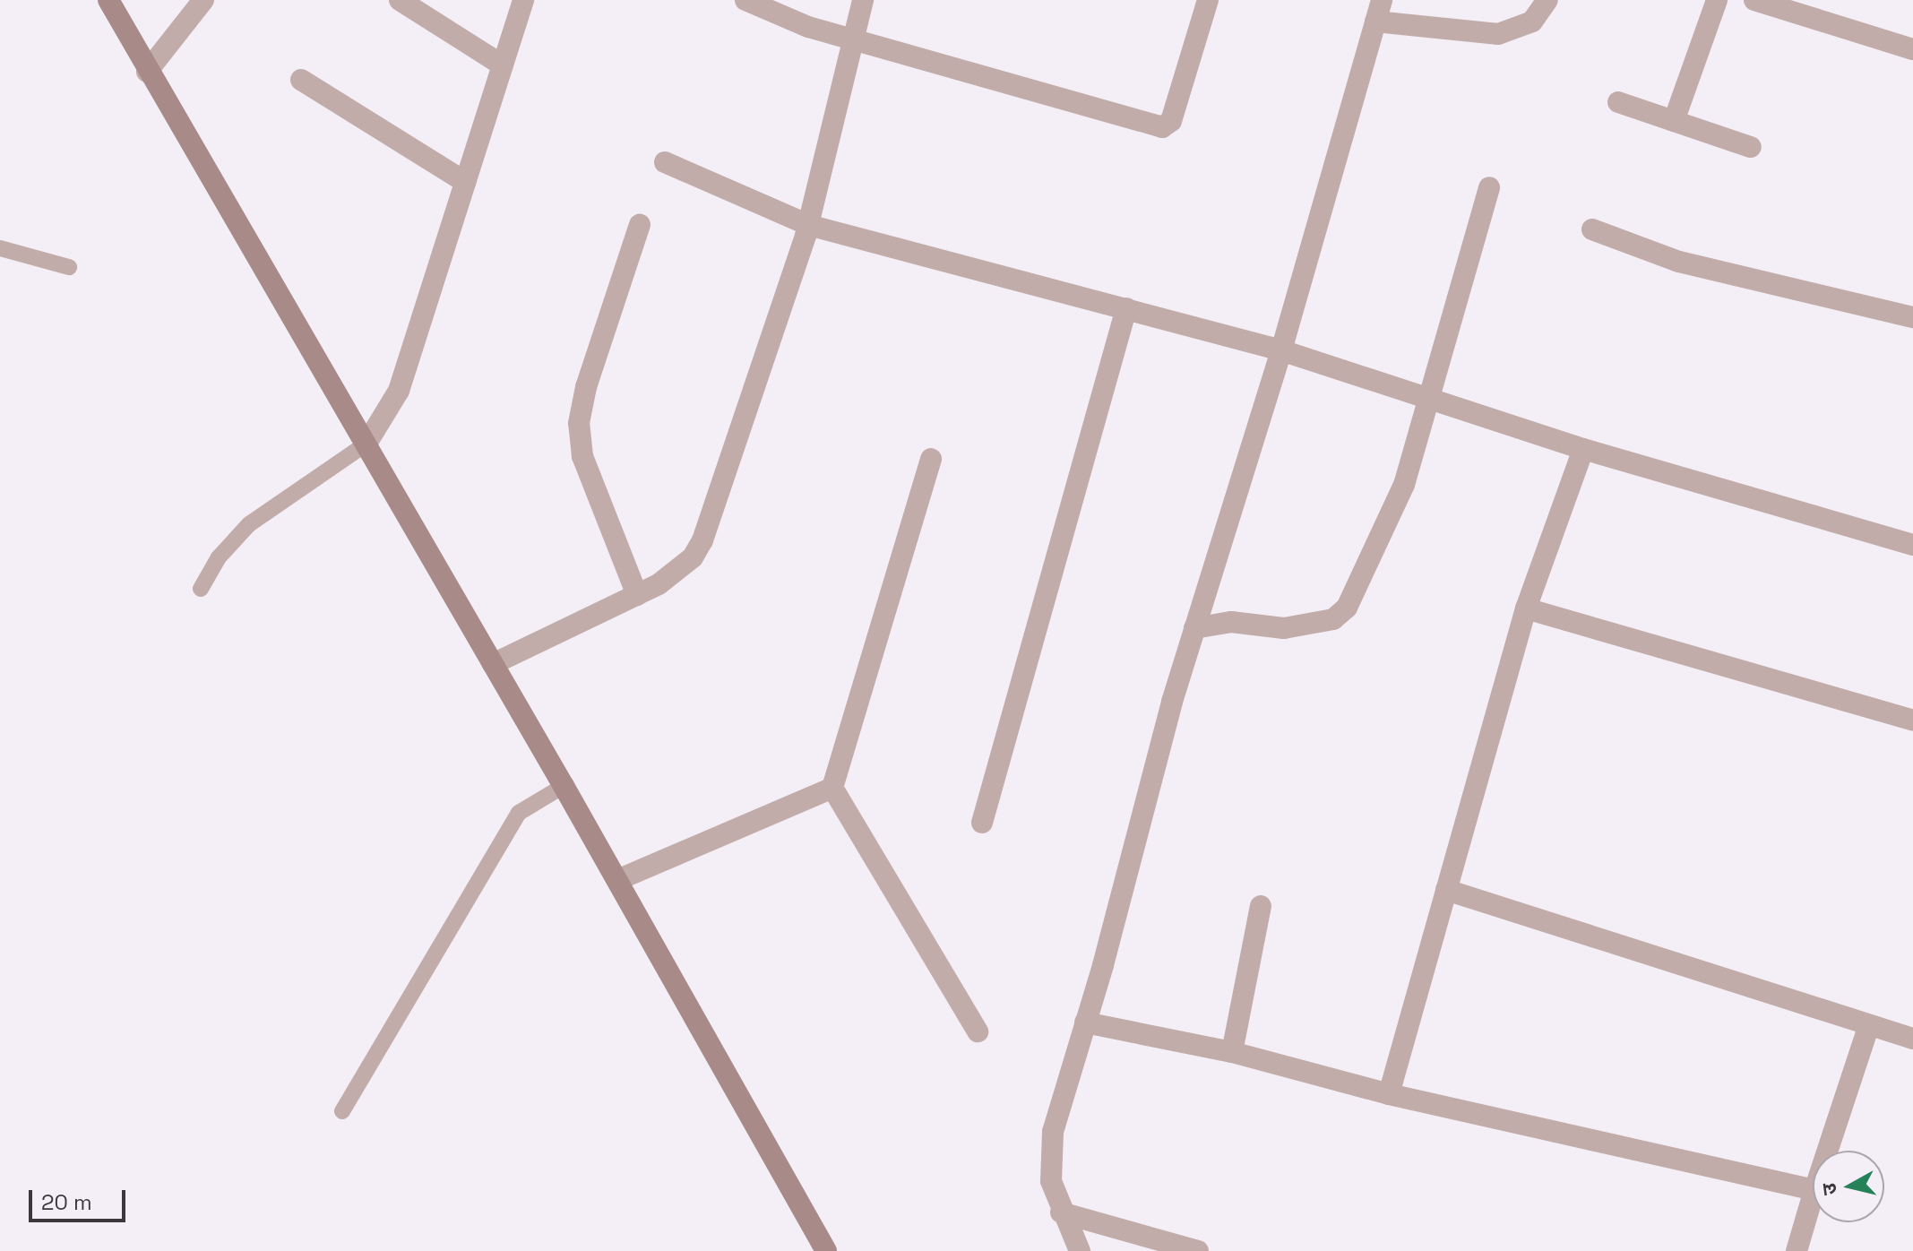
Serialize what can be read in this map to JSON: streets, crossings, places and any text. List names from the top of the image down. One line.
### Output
{"scale_bar":"20 m","north":"left"}
